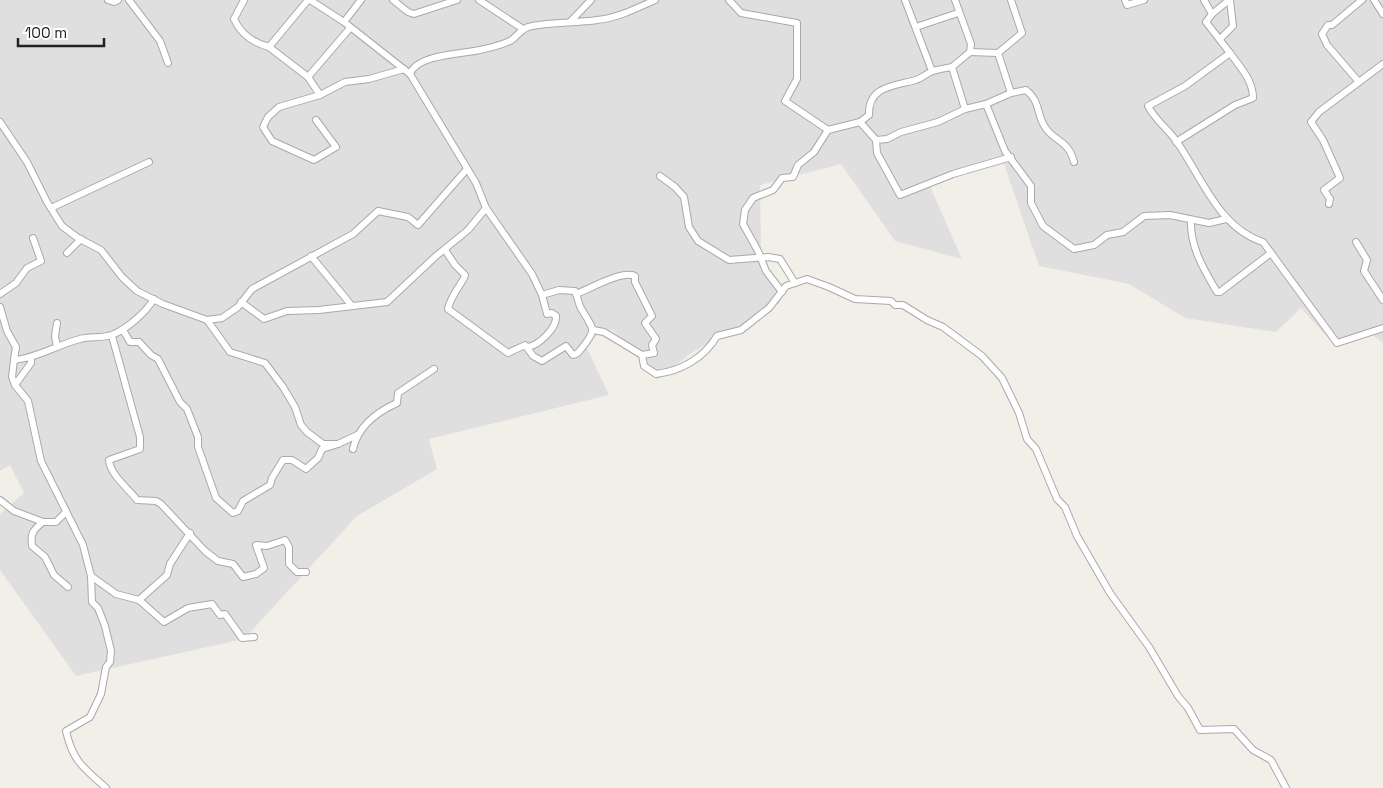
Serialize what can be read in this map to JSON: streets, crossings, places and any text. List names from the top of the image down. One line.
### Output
{"scale_bar":"100 m"}
